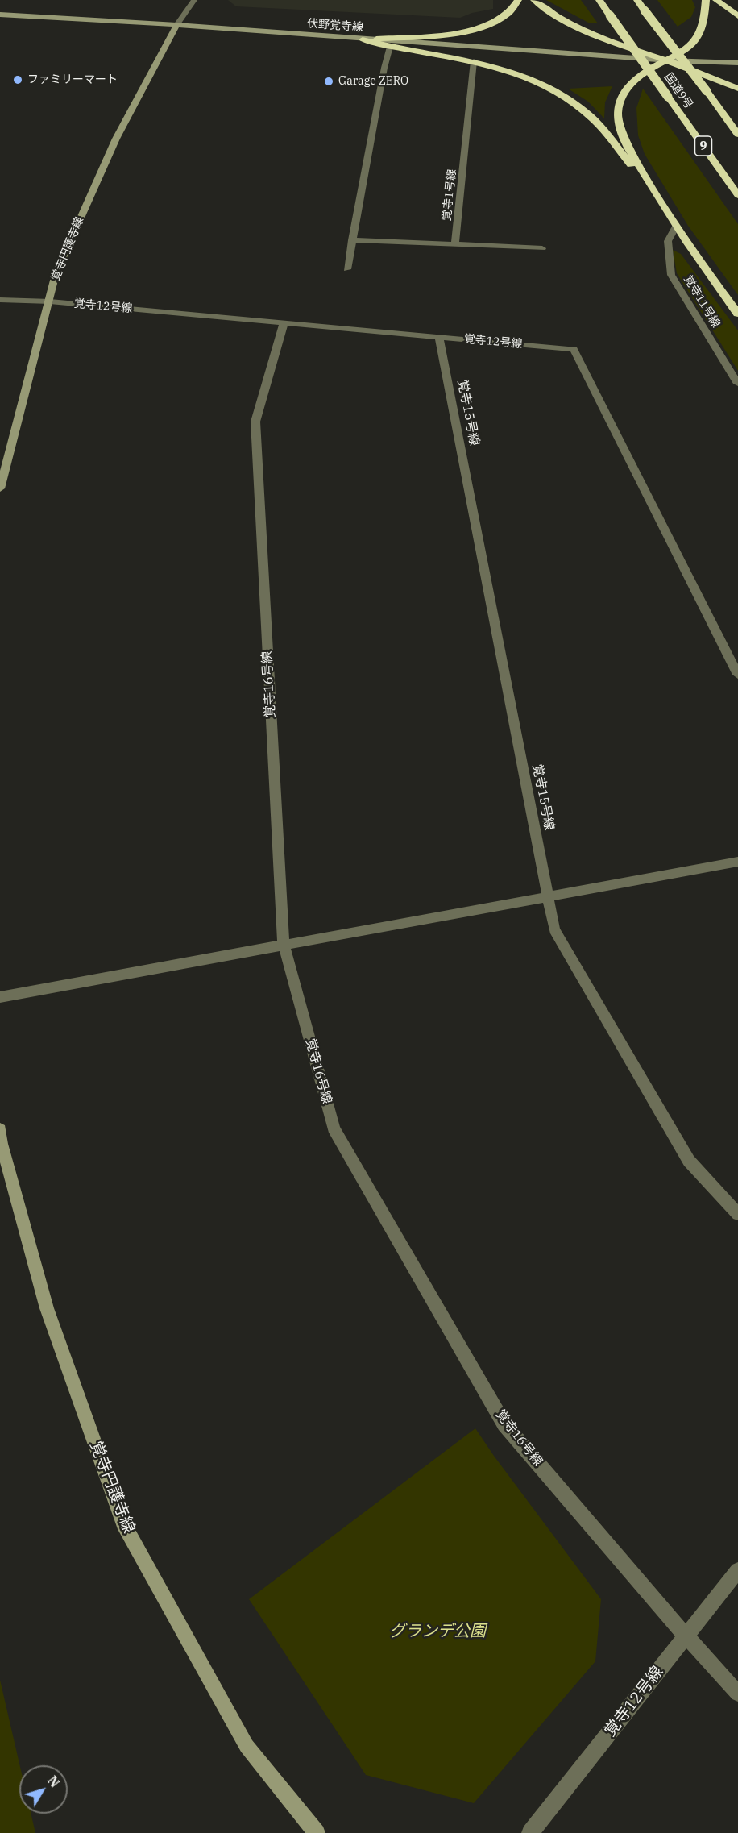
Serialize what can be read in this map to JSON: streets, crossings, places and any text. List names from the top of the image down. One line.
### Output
{"streets":{"highway":["国道9号","9"],"street":["伏野覚寺線","覚寺1号線","覚寺円護寺線","覚寺11号線","覚寺12号線","覚寺15号線","覚寺16号線"]},"crossings":[["伏野覚寺線","覚寺円護寺線"],["覚寺円護寺線","覚寺12号線"],["覚寺12号線","覚寺15号線"],["覚寺12号線","覚寺16号線"]],"parks":["グランデ公園"],"places":["ファミリーマート","Garage ZERO"],"north":"top right"}
